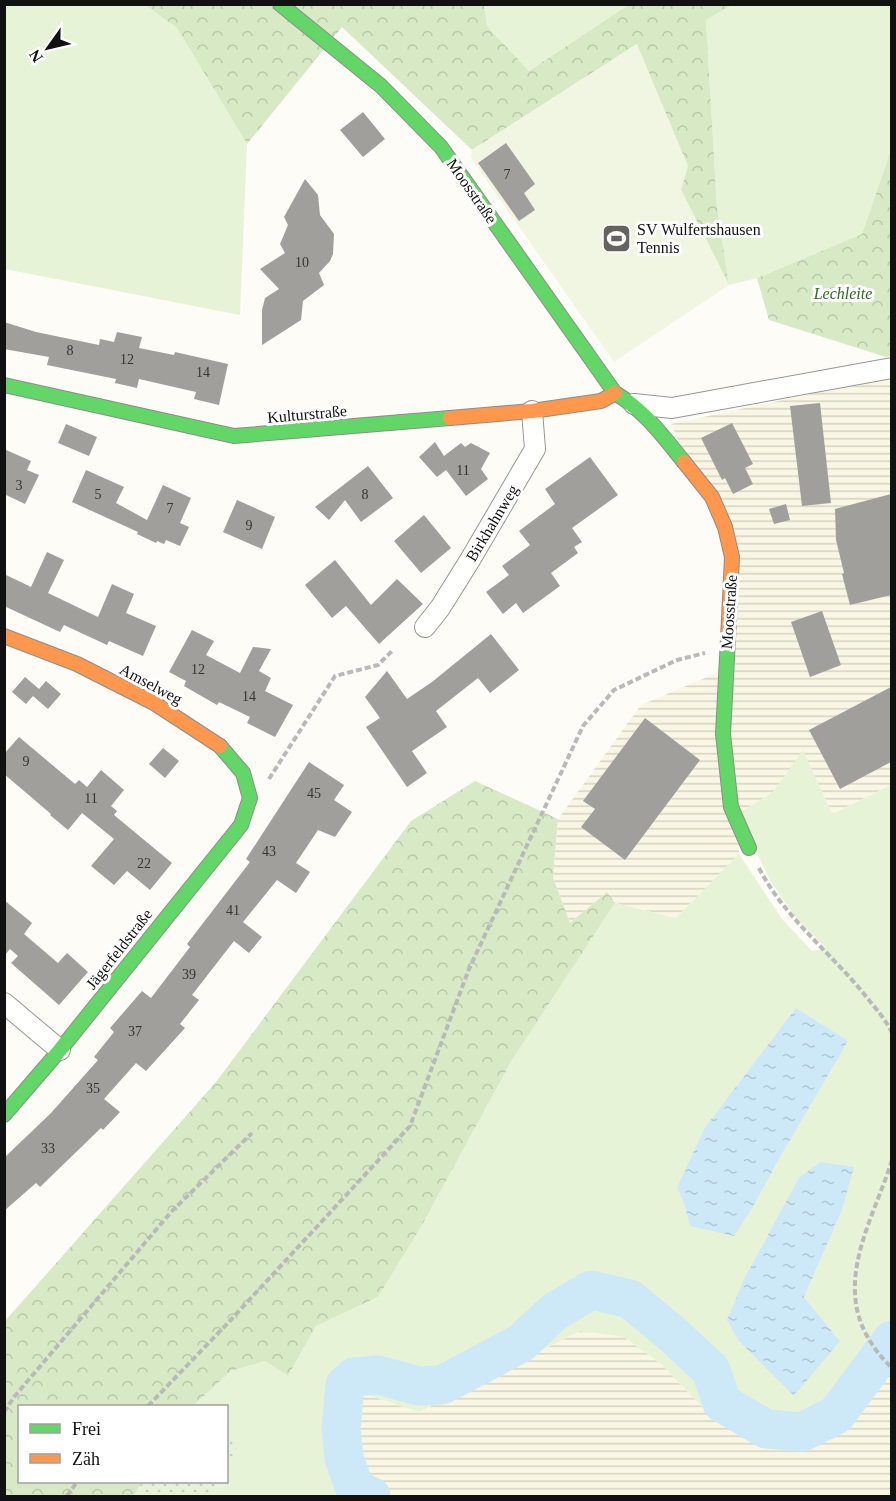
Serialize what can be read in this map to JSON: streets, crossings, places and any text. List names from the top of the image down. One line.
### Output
{"streets":{"street":["Moosstraße","Kulturstraße","Birkhahnweg","Amselweg","Jägerfeldstraße"]},"crossings":[["Moosstraße","Kulturstraße"],["Kulturstraße","Birkhahnweg"],["Amselweg","Jägerfeldstraße"]],"parks":["Lechleite"],"places":{"sports":["SV Wulfertshausen Tennis"]},"house_numbers":["7","10","8","12","14","11","3","5","8","7","9","12","14","9","45","11","43","22","41","39","37","35","33"],"legend":["Frei","Zäh"],"north":"bottom left"}
